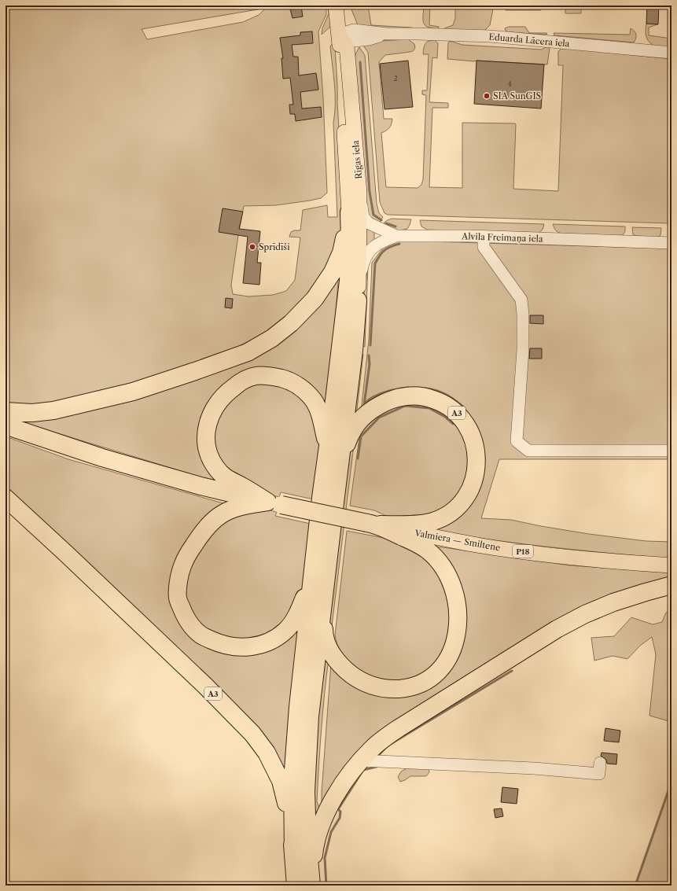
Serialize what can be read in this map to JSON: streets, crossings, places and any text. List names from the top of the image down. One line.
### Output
{"streets":{"highway":["A3"],"main road":["Rīgas iela","Valmiera — Smiltene","P18"],"street":["Eduarda Lācera iela","Alvila Freimaņa iela"]},"crossings":[["Eduarda Lācera iela","Rīgas iela"],["Rīgas iela","Alvila Freimaņa iela"],["Rīgas iela","A3"],["A3","Valmiera — Smiltene"]],"places":["SIA SunGIS","Sprīdīši"],"house_numbers":["2","4"]}
